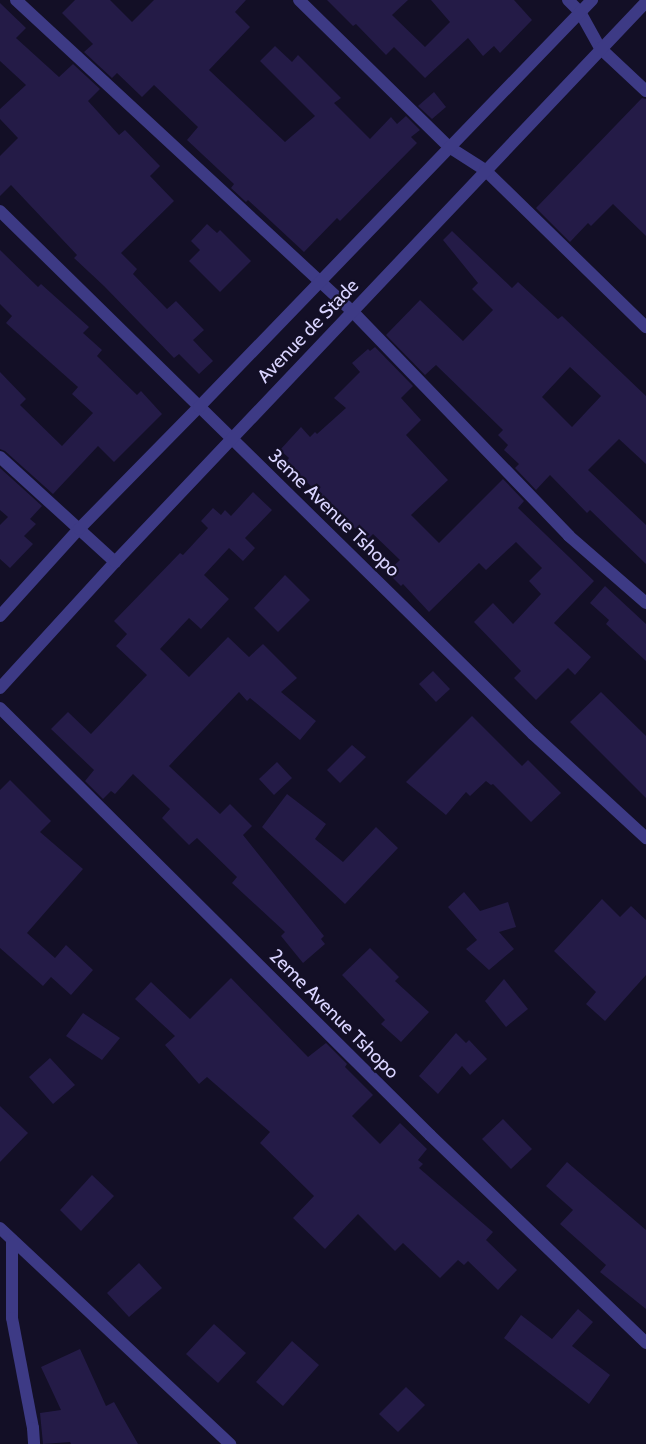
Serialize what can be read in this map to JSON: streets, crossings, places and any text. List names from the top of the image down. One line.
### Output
{"streets":{"street":["Avenue de Stade","3eme Avenue Tshopo","2eme Avenue Tshopo"]},"crossings":[["Avenue de Stade","3eme Avenue Tshopo"]]}
